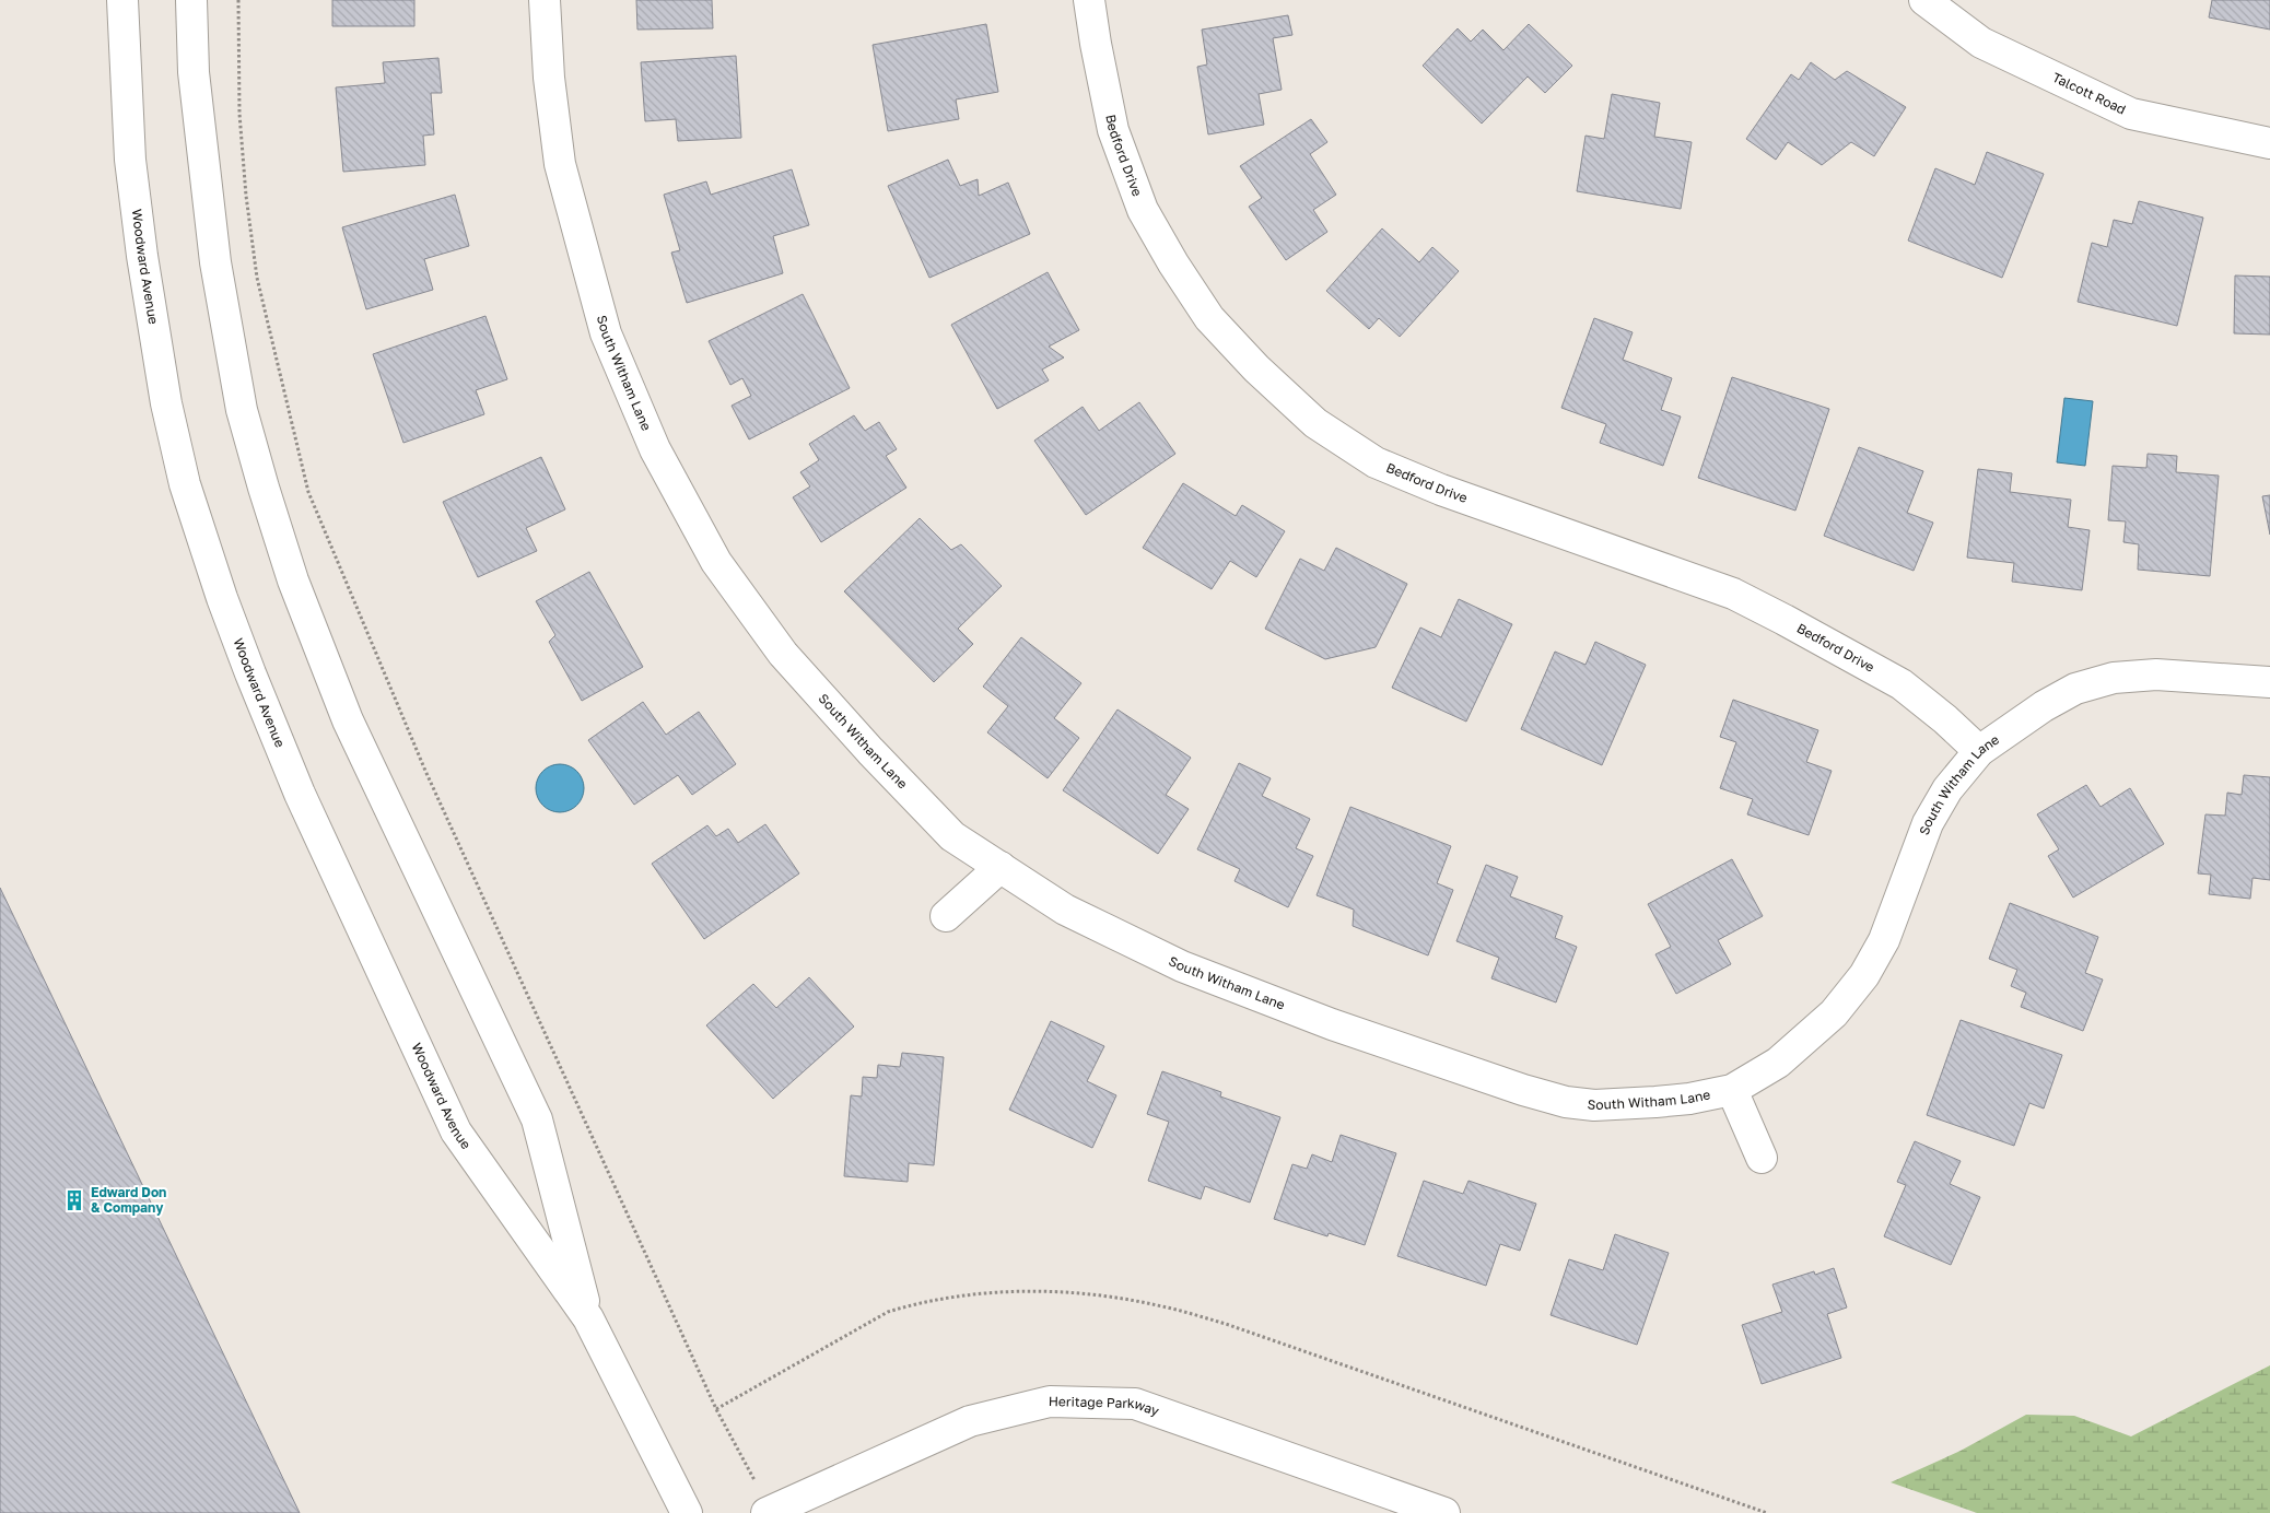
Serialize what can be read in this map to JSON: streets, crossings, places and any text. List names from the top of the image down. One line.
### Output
{"streets":{"street":["Talcott Road","Bedford Drive","Woodward Avenue","South Witham Lane","Heritage Parkway"]},"crossings":[["Bedford Drive","South Witham Lane"]],"places":{"building":["Edward Don & Company"]}}
